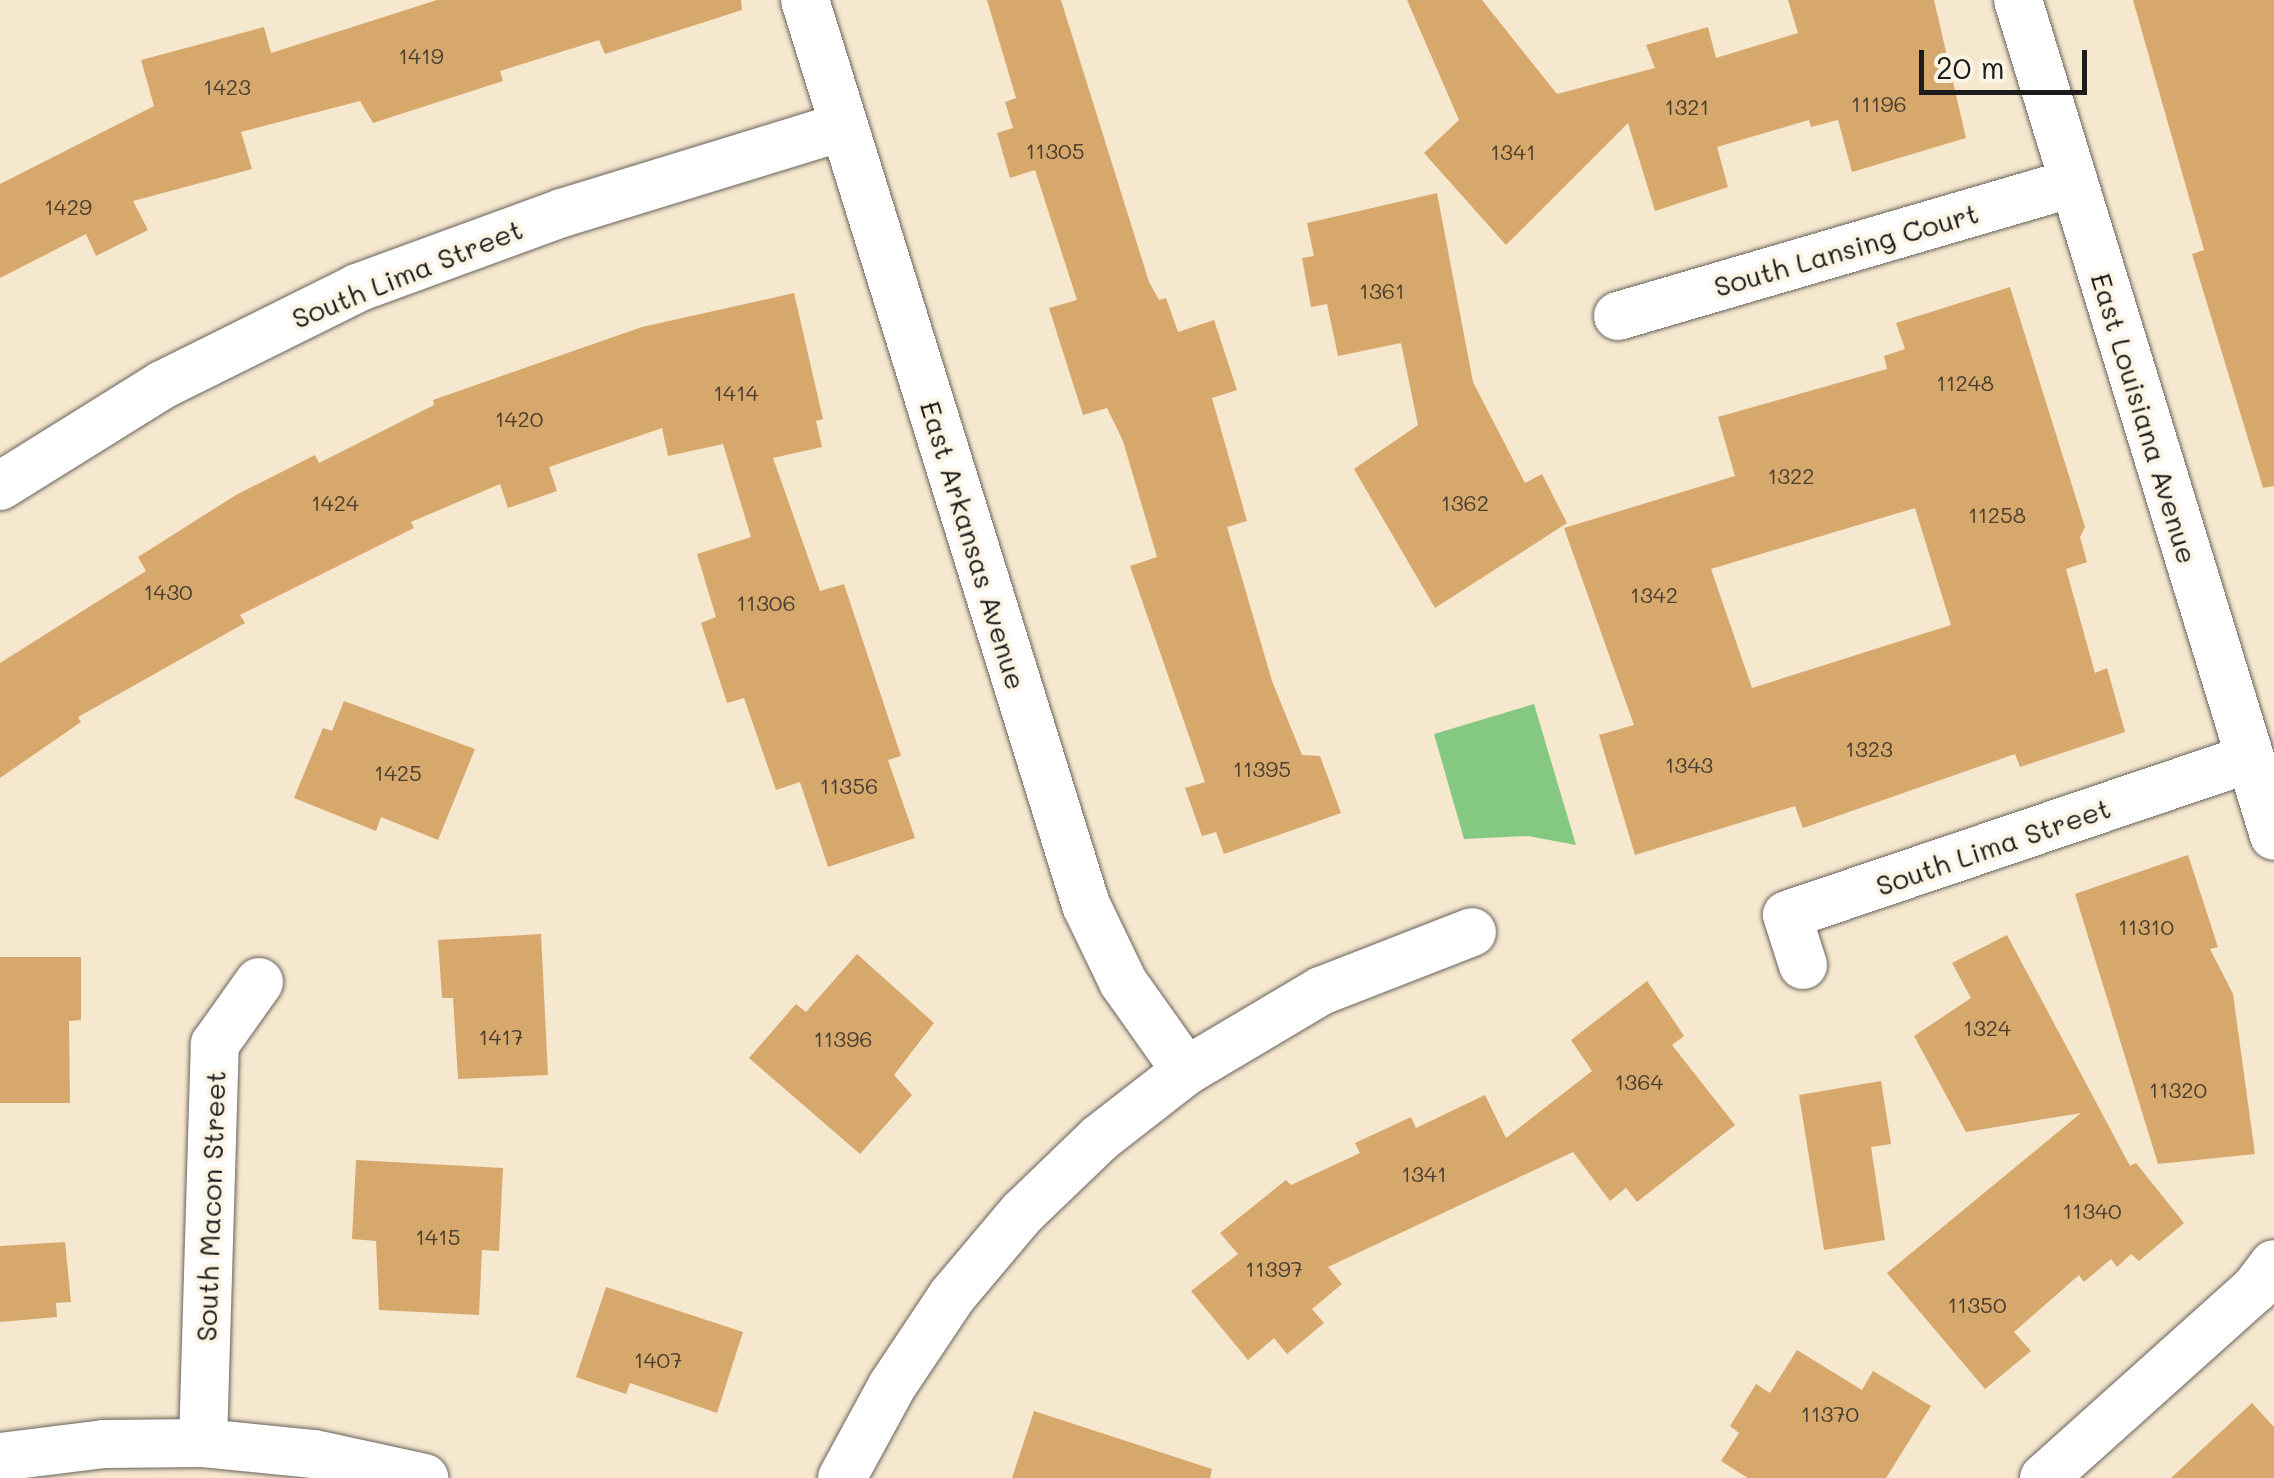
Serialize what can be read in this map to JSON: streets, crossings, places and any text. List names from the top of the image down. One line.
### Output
{"streets":{"street":["South Lansing Court","South Lima Street","East Louisiana Avenue","East Arkansas Avenue","South Macon Street"]},"crossings":[["South Lansing Court","East Louisiana Avenue"],["South Lima Street","East Louisiana Avenue"],["South Lima Street","East Arkansas Avenue"]],"house_numbers":["1419","1423","11196","1321","11305","1341","1429","1361","11248","1414","1420","1322","1424","1362","11258","1430","1342","11306","1323","1343","11395","1425","11356","11310","1324","1417","11396","1364","11320","1341","11340","1415","11397","11350","1407","11370"],"scale_bar":"20 m"}
